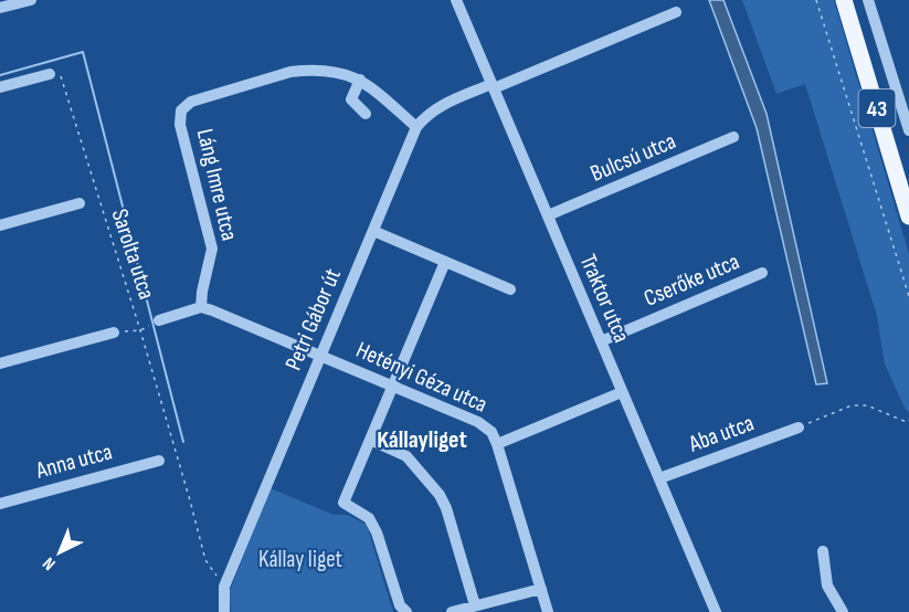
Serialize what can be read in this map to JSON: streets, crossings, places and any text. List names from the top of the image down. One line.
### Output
{"streets":{"main road":["43"],"street":["Bulcsú utca","Láng Imre utca","Cserőke utca","Traktor utca","Petri Gábor út","Hetényi Géza utca","Aba utca","Anna utca"],"path":["Sarolta utca"]},"crossings":[["Bulcsú utca","Traktor utca"],["Láng Imre utca","Hetényi Géza utca"],["Sarolta utca","Petri Gábor út"],["Cserőke utca","Traktor utca"],["Traktor utca","Petri Gábor út"],["Traktor utca","Aba utca"],["Petri Gábor út","Hetényi Géza utca"]],"districts":["Kállayliget"],"parks":["Kállay liget"],"north":"bottom left"}
